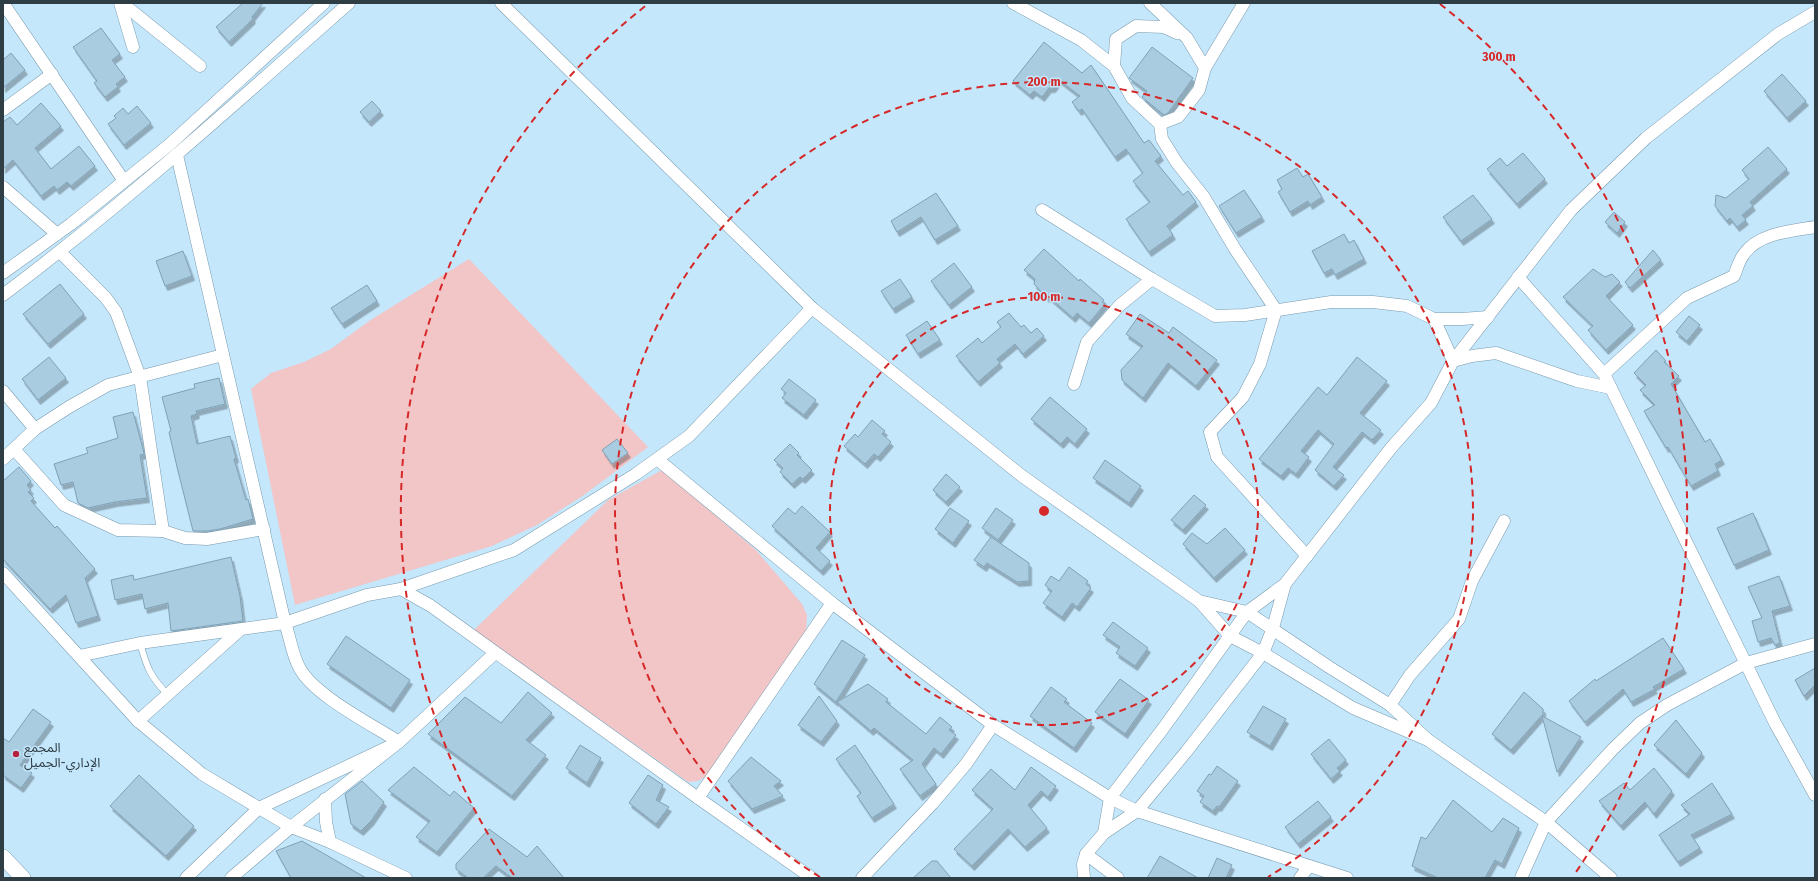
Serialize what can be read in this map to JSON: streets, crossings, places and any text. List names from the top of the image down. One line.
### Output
{"places":["المجمع الإداري-الجميل"],"rings":["300 m","200 m","100 m"]}
